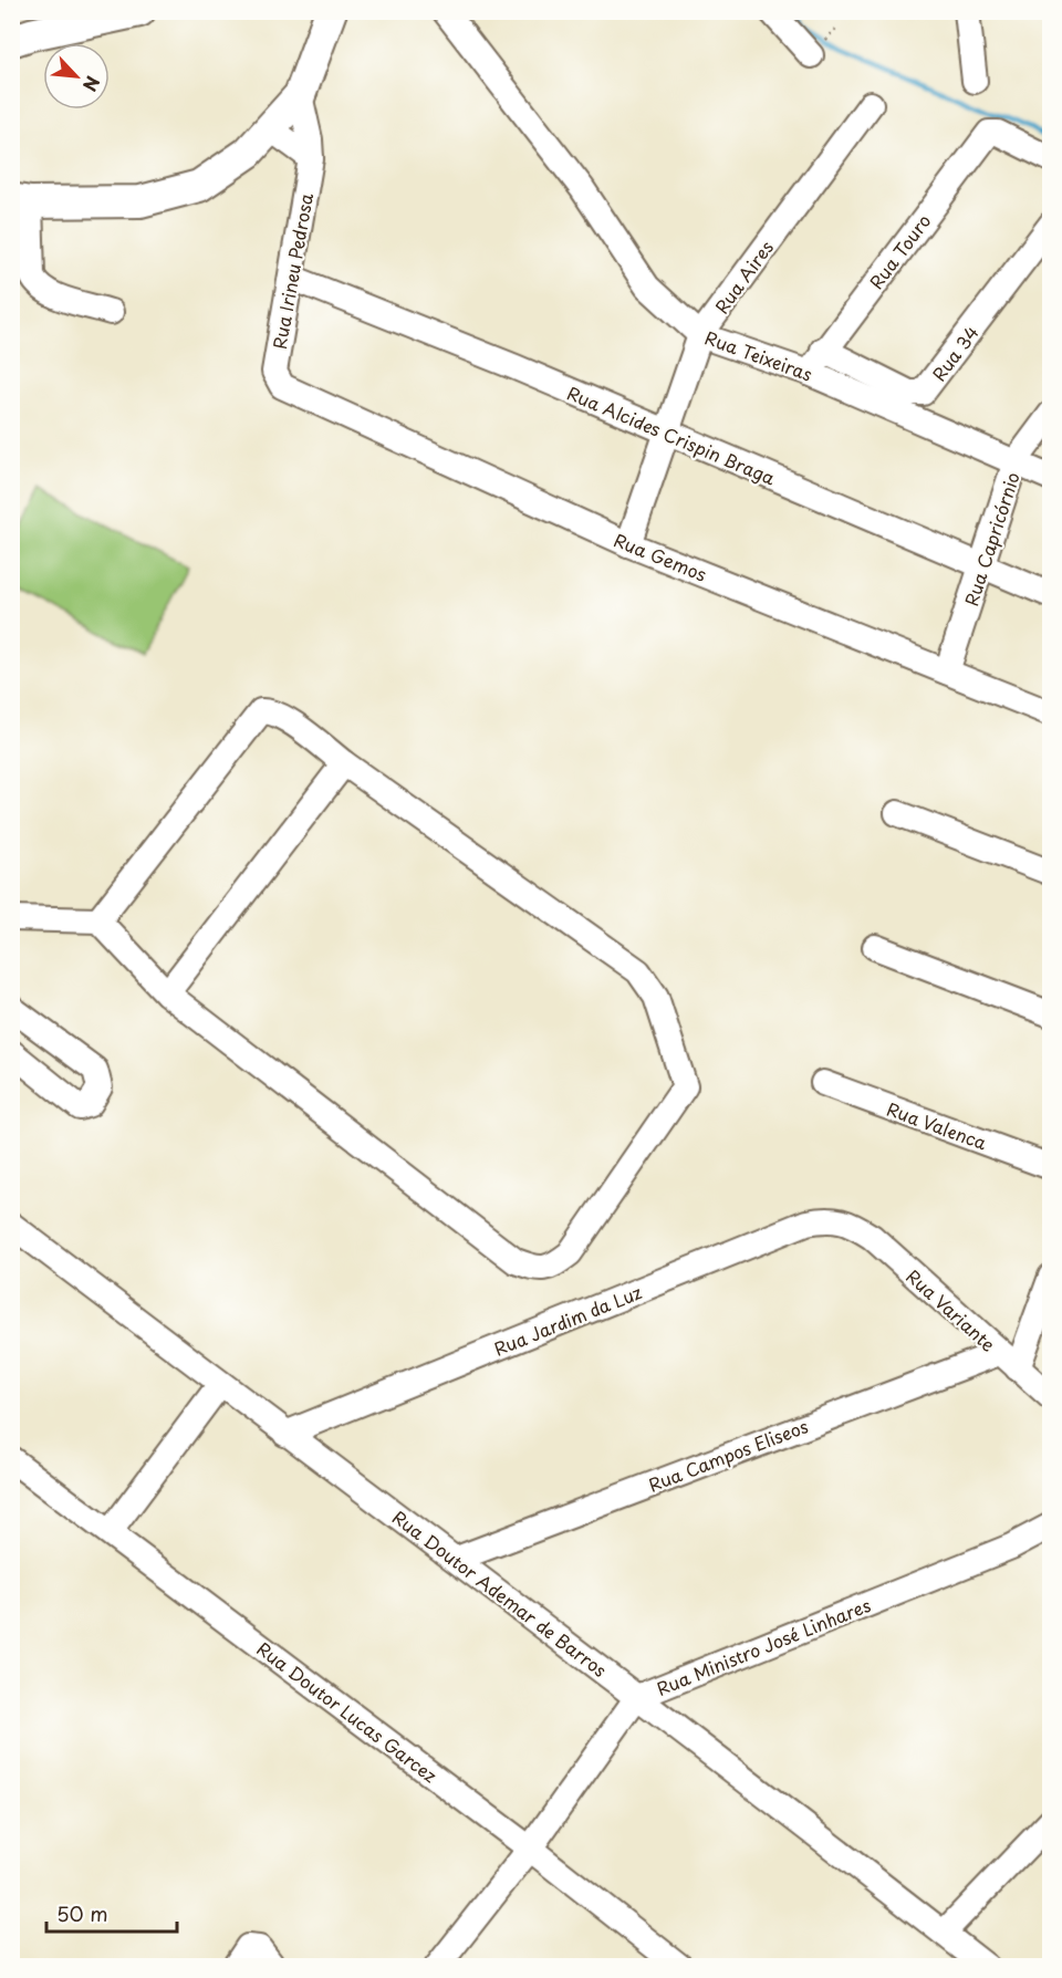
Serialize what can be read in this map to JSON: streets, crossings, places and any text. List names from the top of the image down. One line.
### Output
{"streets":{"street":["Rua Touro","Rua Irineu Pedrosa","Rua Aires","Rua 34","Rua Teixeiras","Rua Alcides Crispin Braga","Rua Capricórnio","Rua Gemos","Rua Valenca","Rua Variante","Rua Jardim da Luz","Rua Campos Eliseos","Rua Doutor Ademar de Barros","Rua Ministro José Linhares","Rua Doutor Lucas Garcez"]},"crossings":[["Rua Touro","Rua 34"],["Rua Touro","Rua Teixeiras"],["Rua Irineu Pedrosa","Rua Alcides Crispin Braga"],["Rua Irineu Pedrosa","Rua Gemos"],["Rua Aires","Rua Teixeiras"],["Rua Aires","Rua Alcides Crispin Braga"],["Rua Aires","Rua Gemos"],["Rua Teixeiras","Rua Capricórnio"],["Rua Alcides Crispin Braga","Rua Capricórnio"],["Rua Capricórnio","Rua Gemos"],["Rua Variante","Rua Jardim da Luz"],["Rua Variante","Rua Campos Eliseos"],["Rua Jardim da Luz","Rua Doutor Ademar de Barros"],["Rua Campos Eliseos","Rua Doutor Ademar de Barros"],["Rua Doutor Ademar de Barros","Rua Ministro José Linhares"],["Rua Ministro José Linhares","Rua Doutor Lucas Garcez"]],"scale_bar":"50 m","north":"bottom right"}
